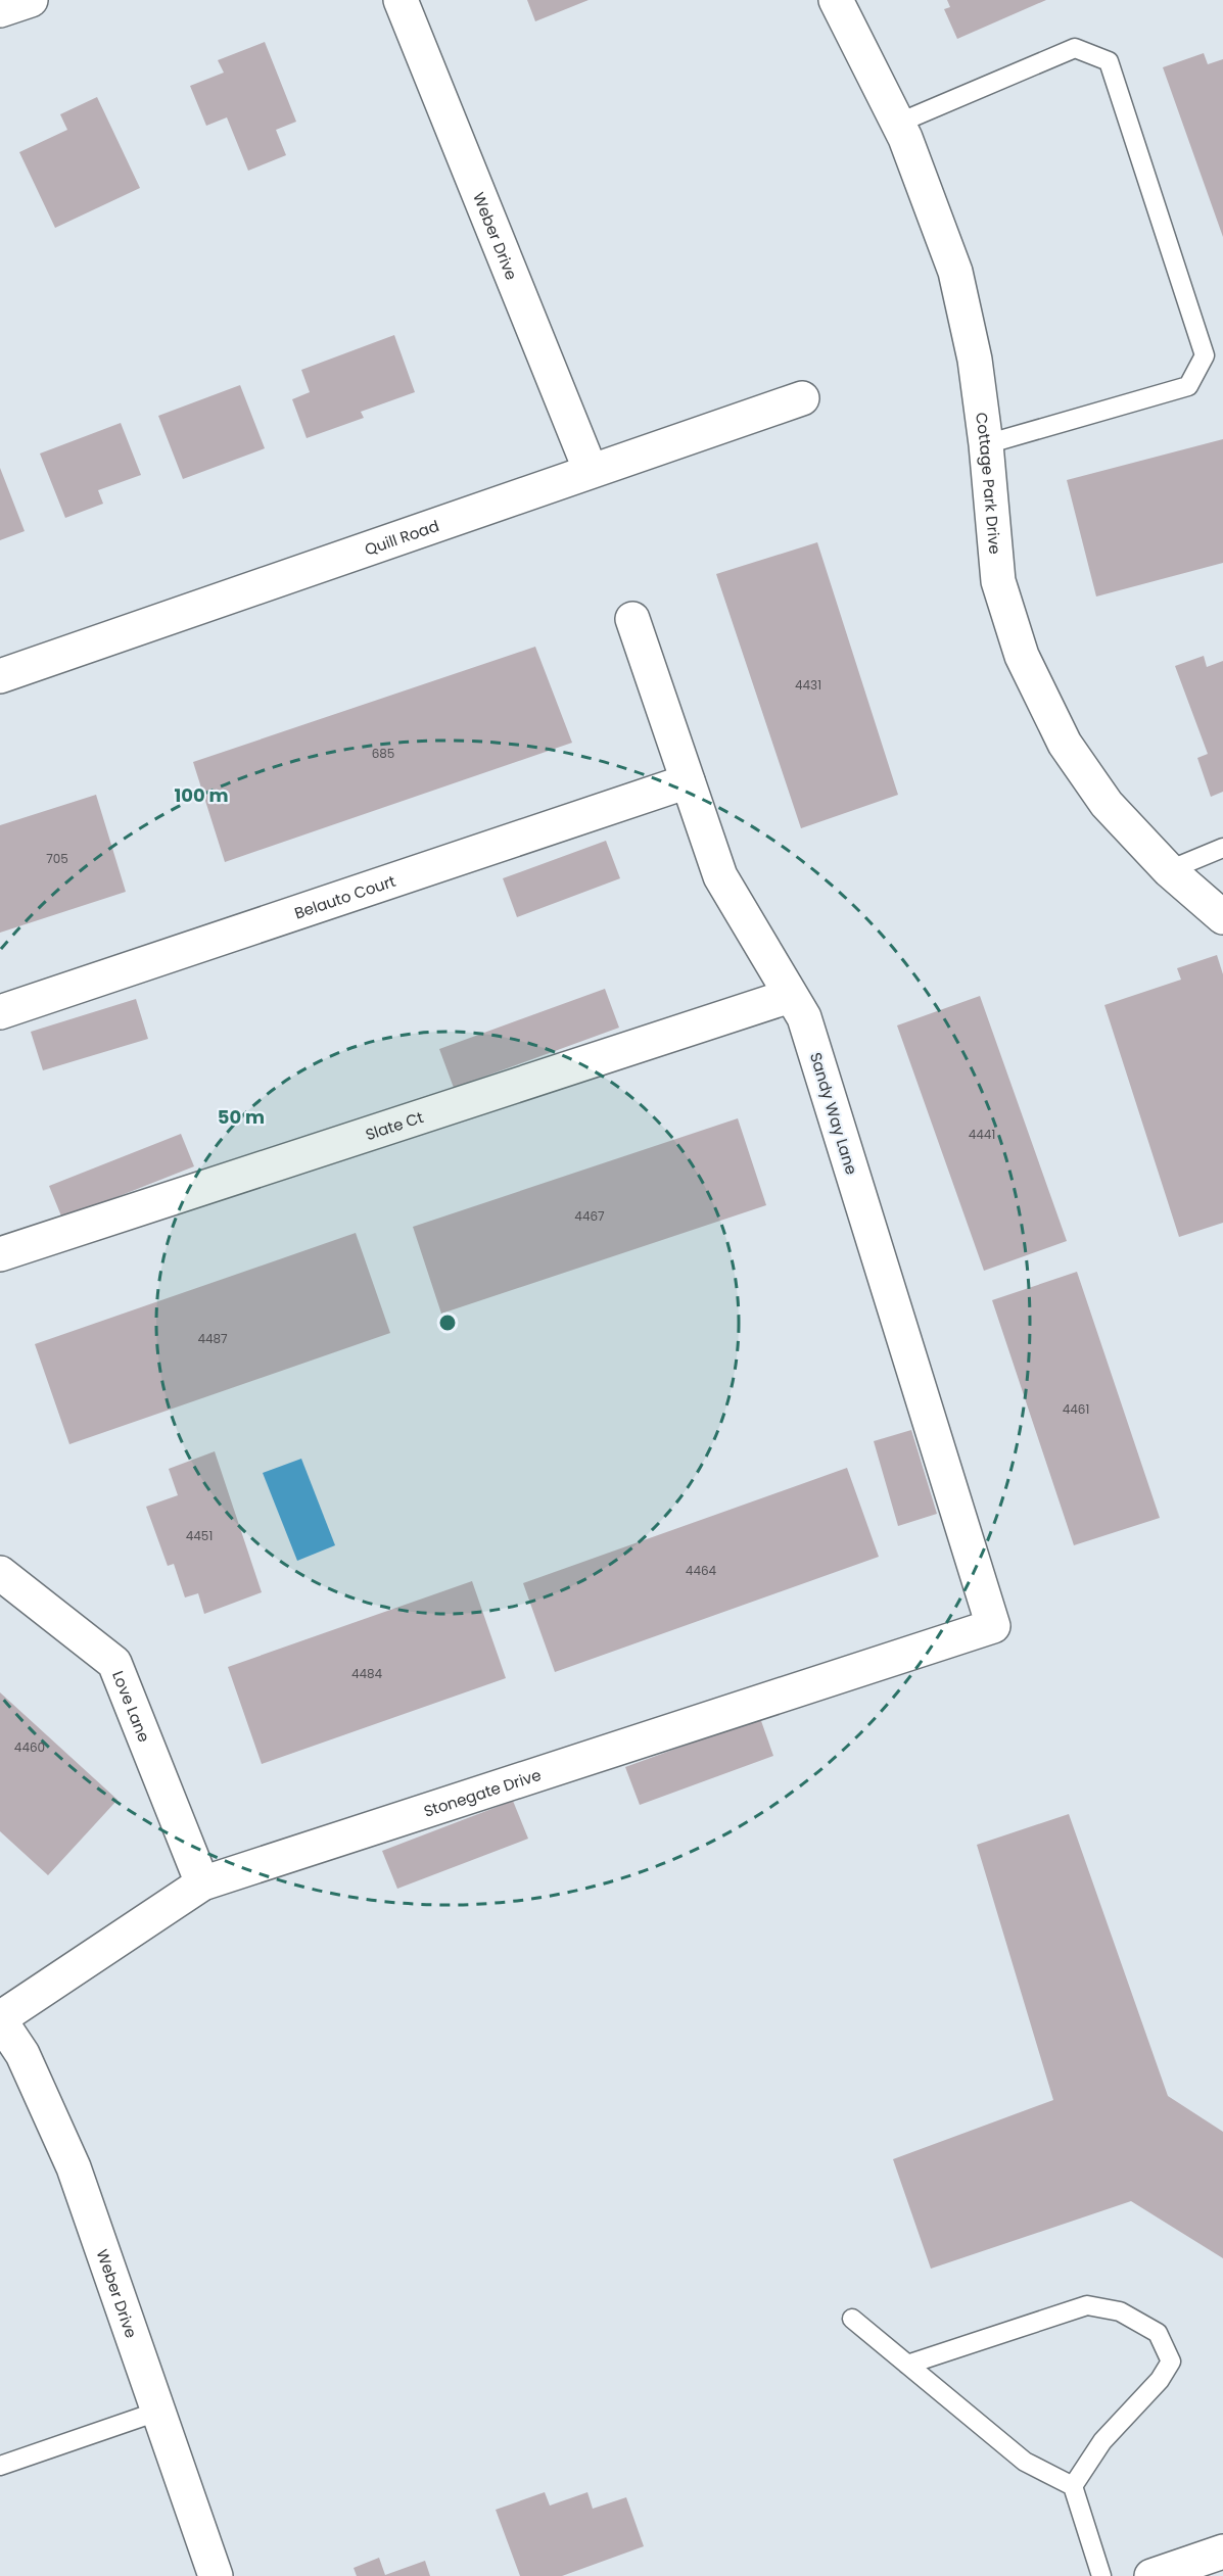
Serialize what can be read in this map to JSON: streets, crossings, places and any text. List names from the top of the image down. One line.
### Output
{"streets":{"street":["Weber Drive","Cottage Park Drive","Quill Road","Belauto Court","Sandy Way Lane","Slate Ct","Love Lane","Stonegate Drive"]},"crossings":[["Weber Drive","Quill Road"],["Weber Drive","Stonegate Drive"],["Belauto Court","Sandy Way Lane"],["Sandy Way Lane","Slate Ct"],["Sandy Way Lane","Stonegate Drive"],["Love Lane","Stonegate Drive"]],"house_numbers":["4431","685","705","4441","4467","4487","4461","4451","4464","4484","4460"],"rings":["100 m","50 m"]}
